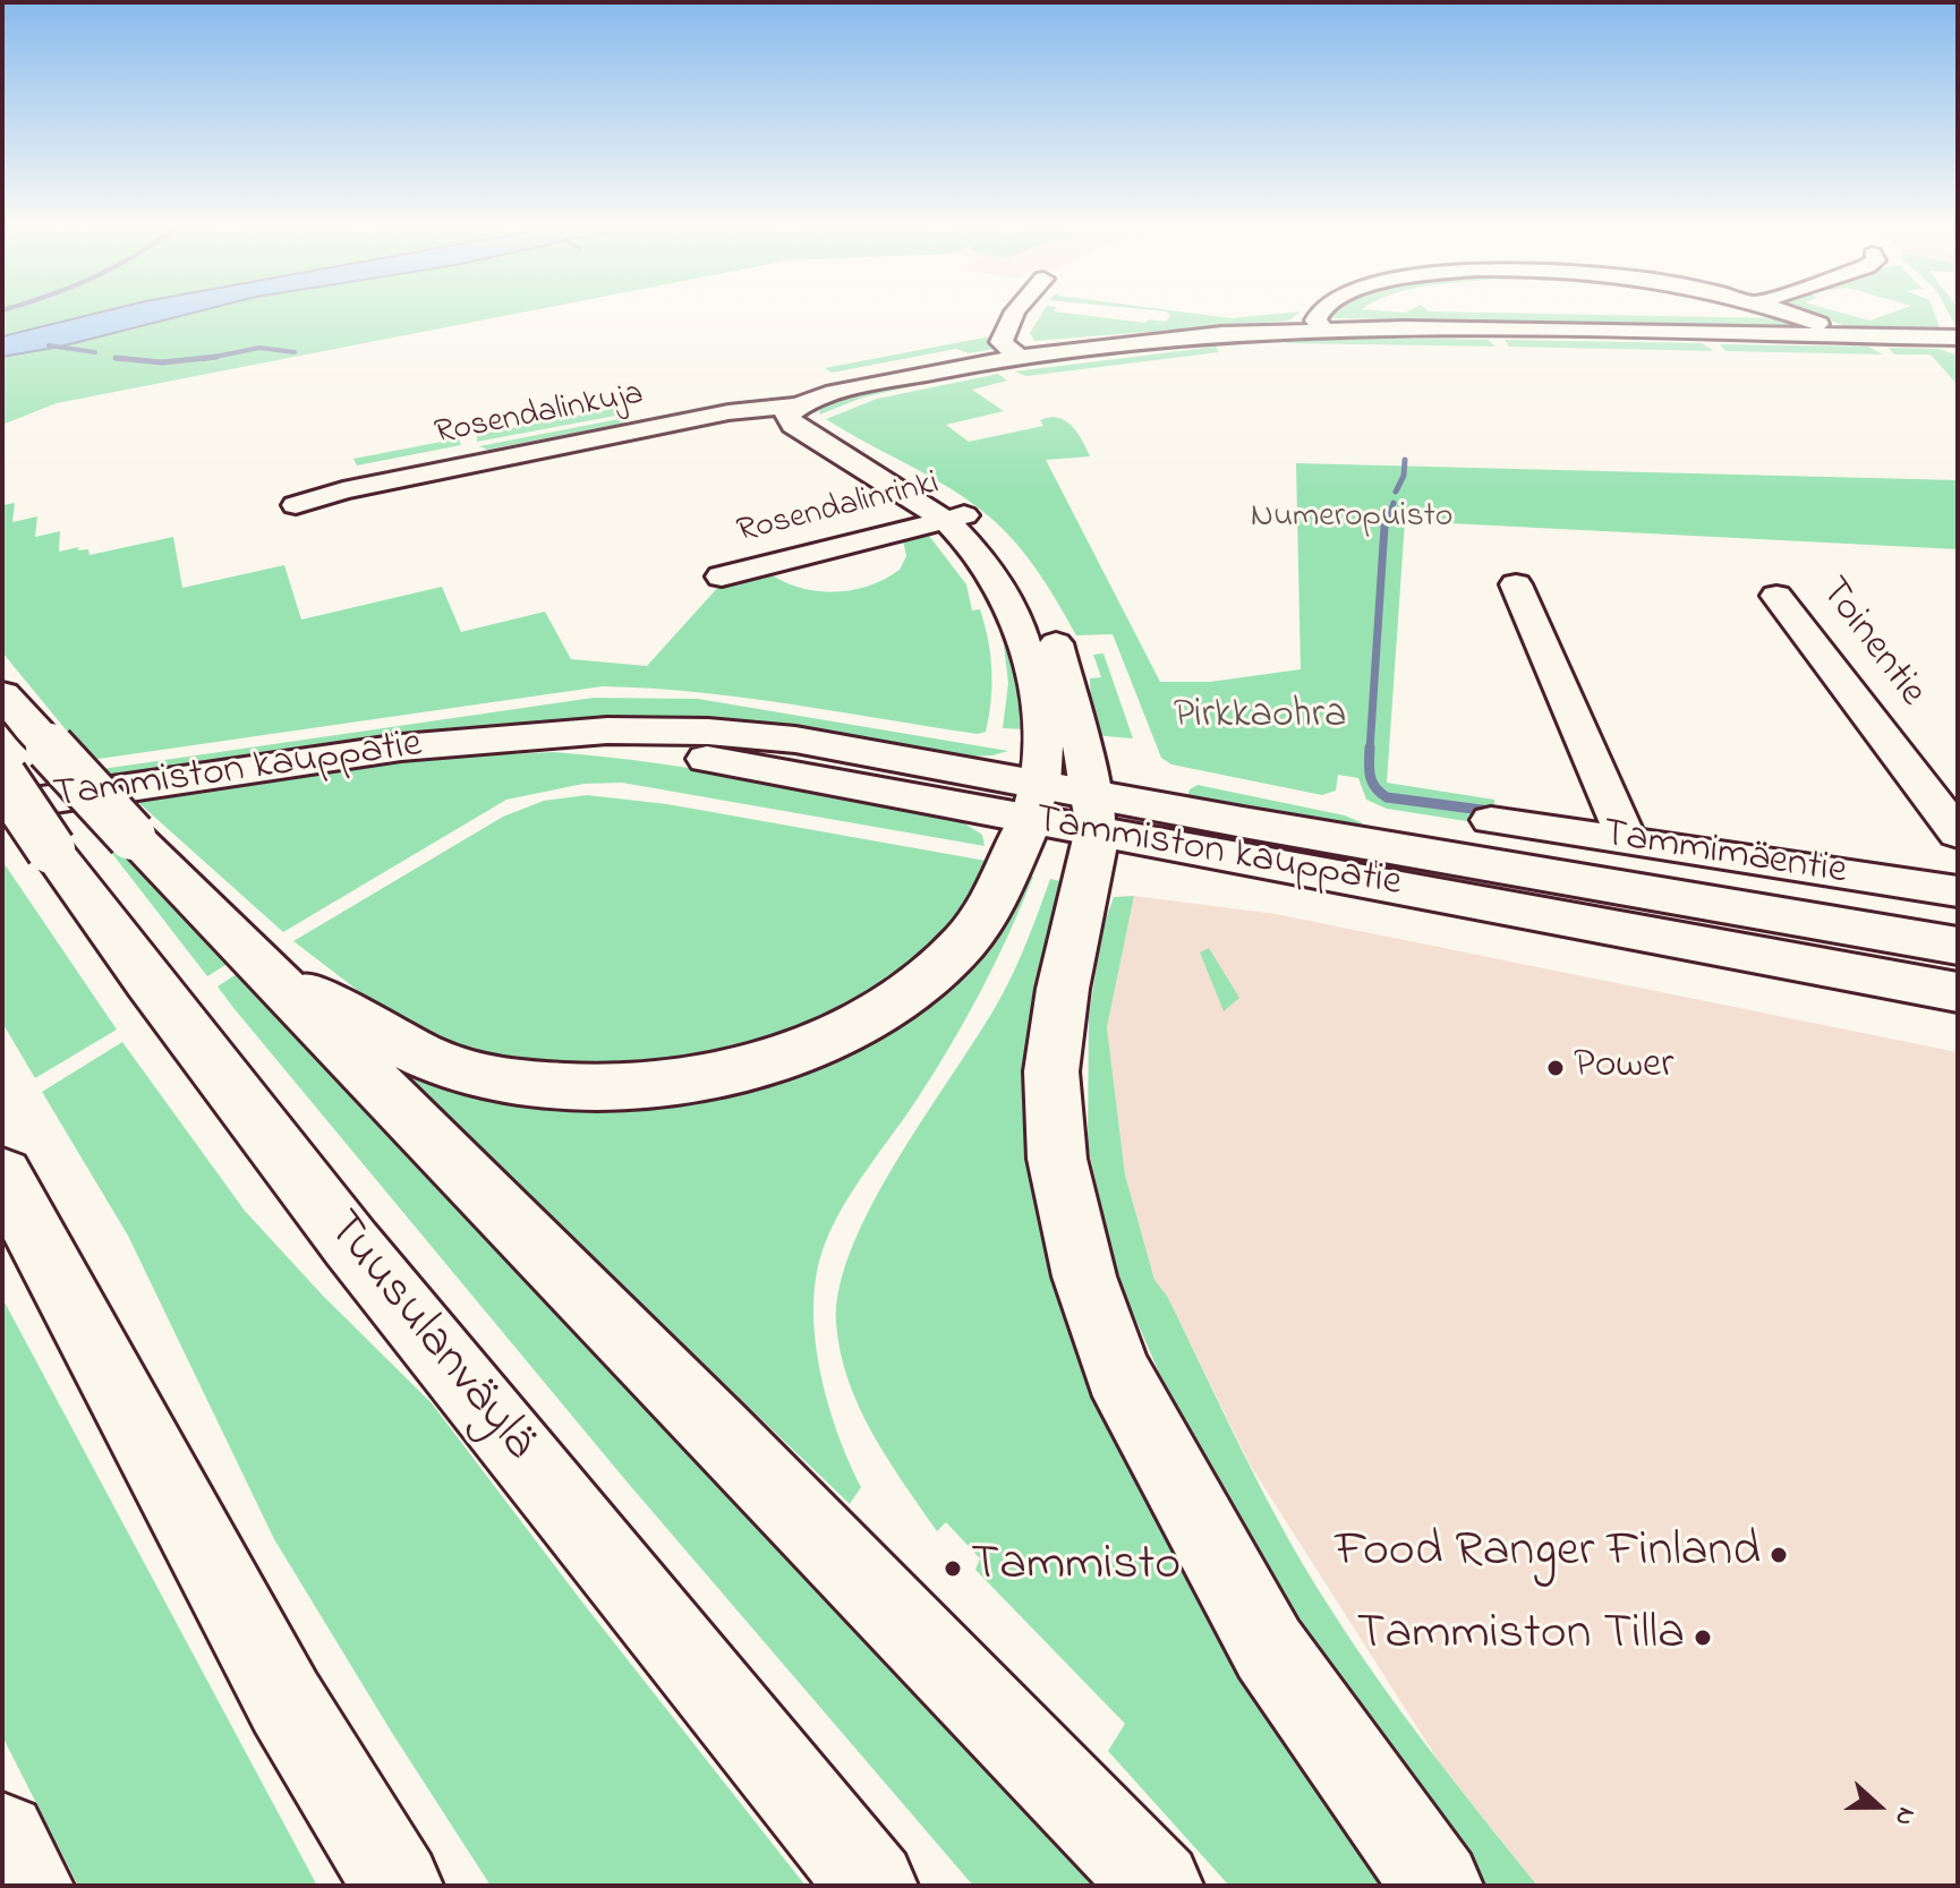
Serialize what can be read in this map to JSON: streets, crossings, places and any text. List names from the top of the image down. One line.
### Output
{"streets":{"main road":["Tammiston kauppatie","Tuusulanväylä"],"street":["Rosendalinkuja","Rosendalinrinki","Toinentie","Tammimäentie"]},"parks":["Numeropuisto","Pirkkaohra"],"places":["Power","Food Ranger Finland","Tammisto","Tammiston Tilla"],"north":"right"}
